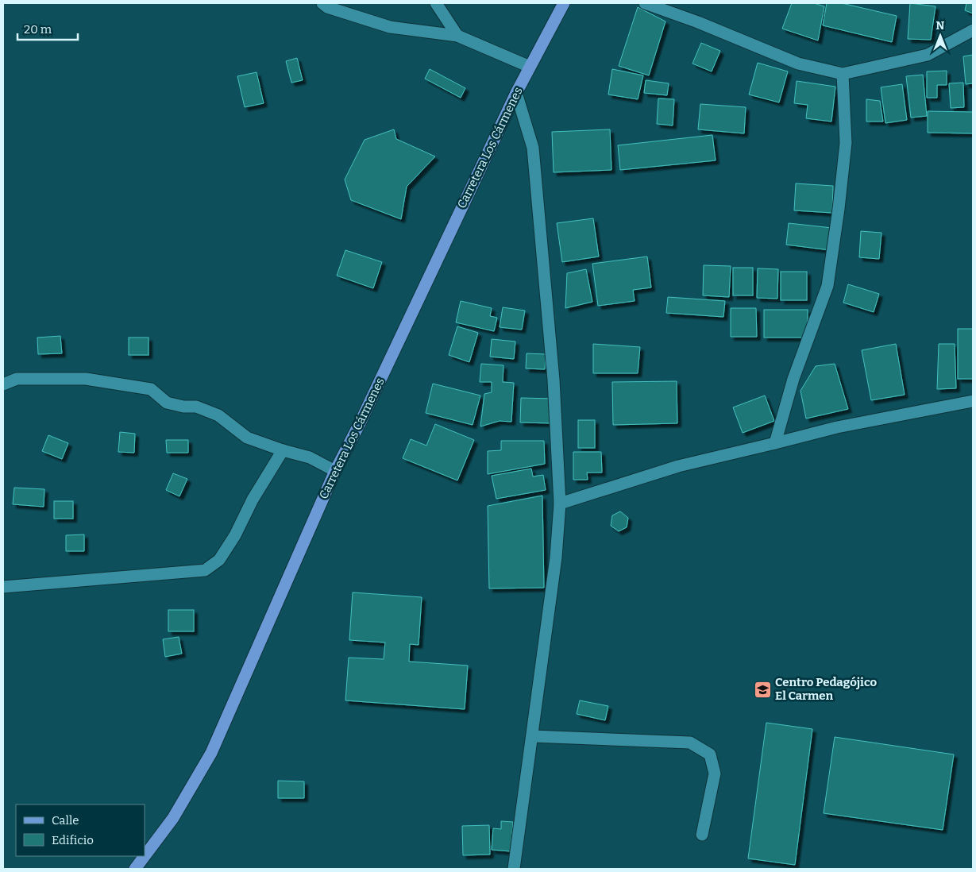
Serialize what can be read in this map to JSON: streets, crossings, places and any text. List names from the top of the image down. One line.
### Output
{"streets":{"main road":["Carretera Los Cármenes"]},"places":{"school or university":["Centro Pedagójico El Carmen"]},"legend":["Calle","Edificio"],"scale_bar":"20 m","north":"top"}
